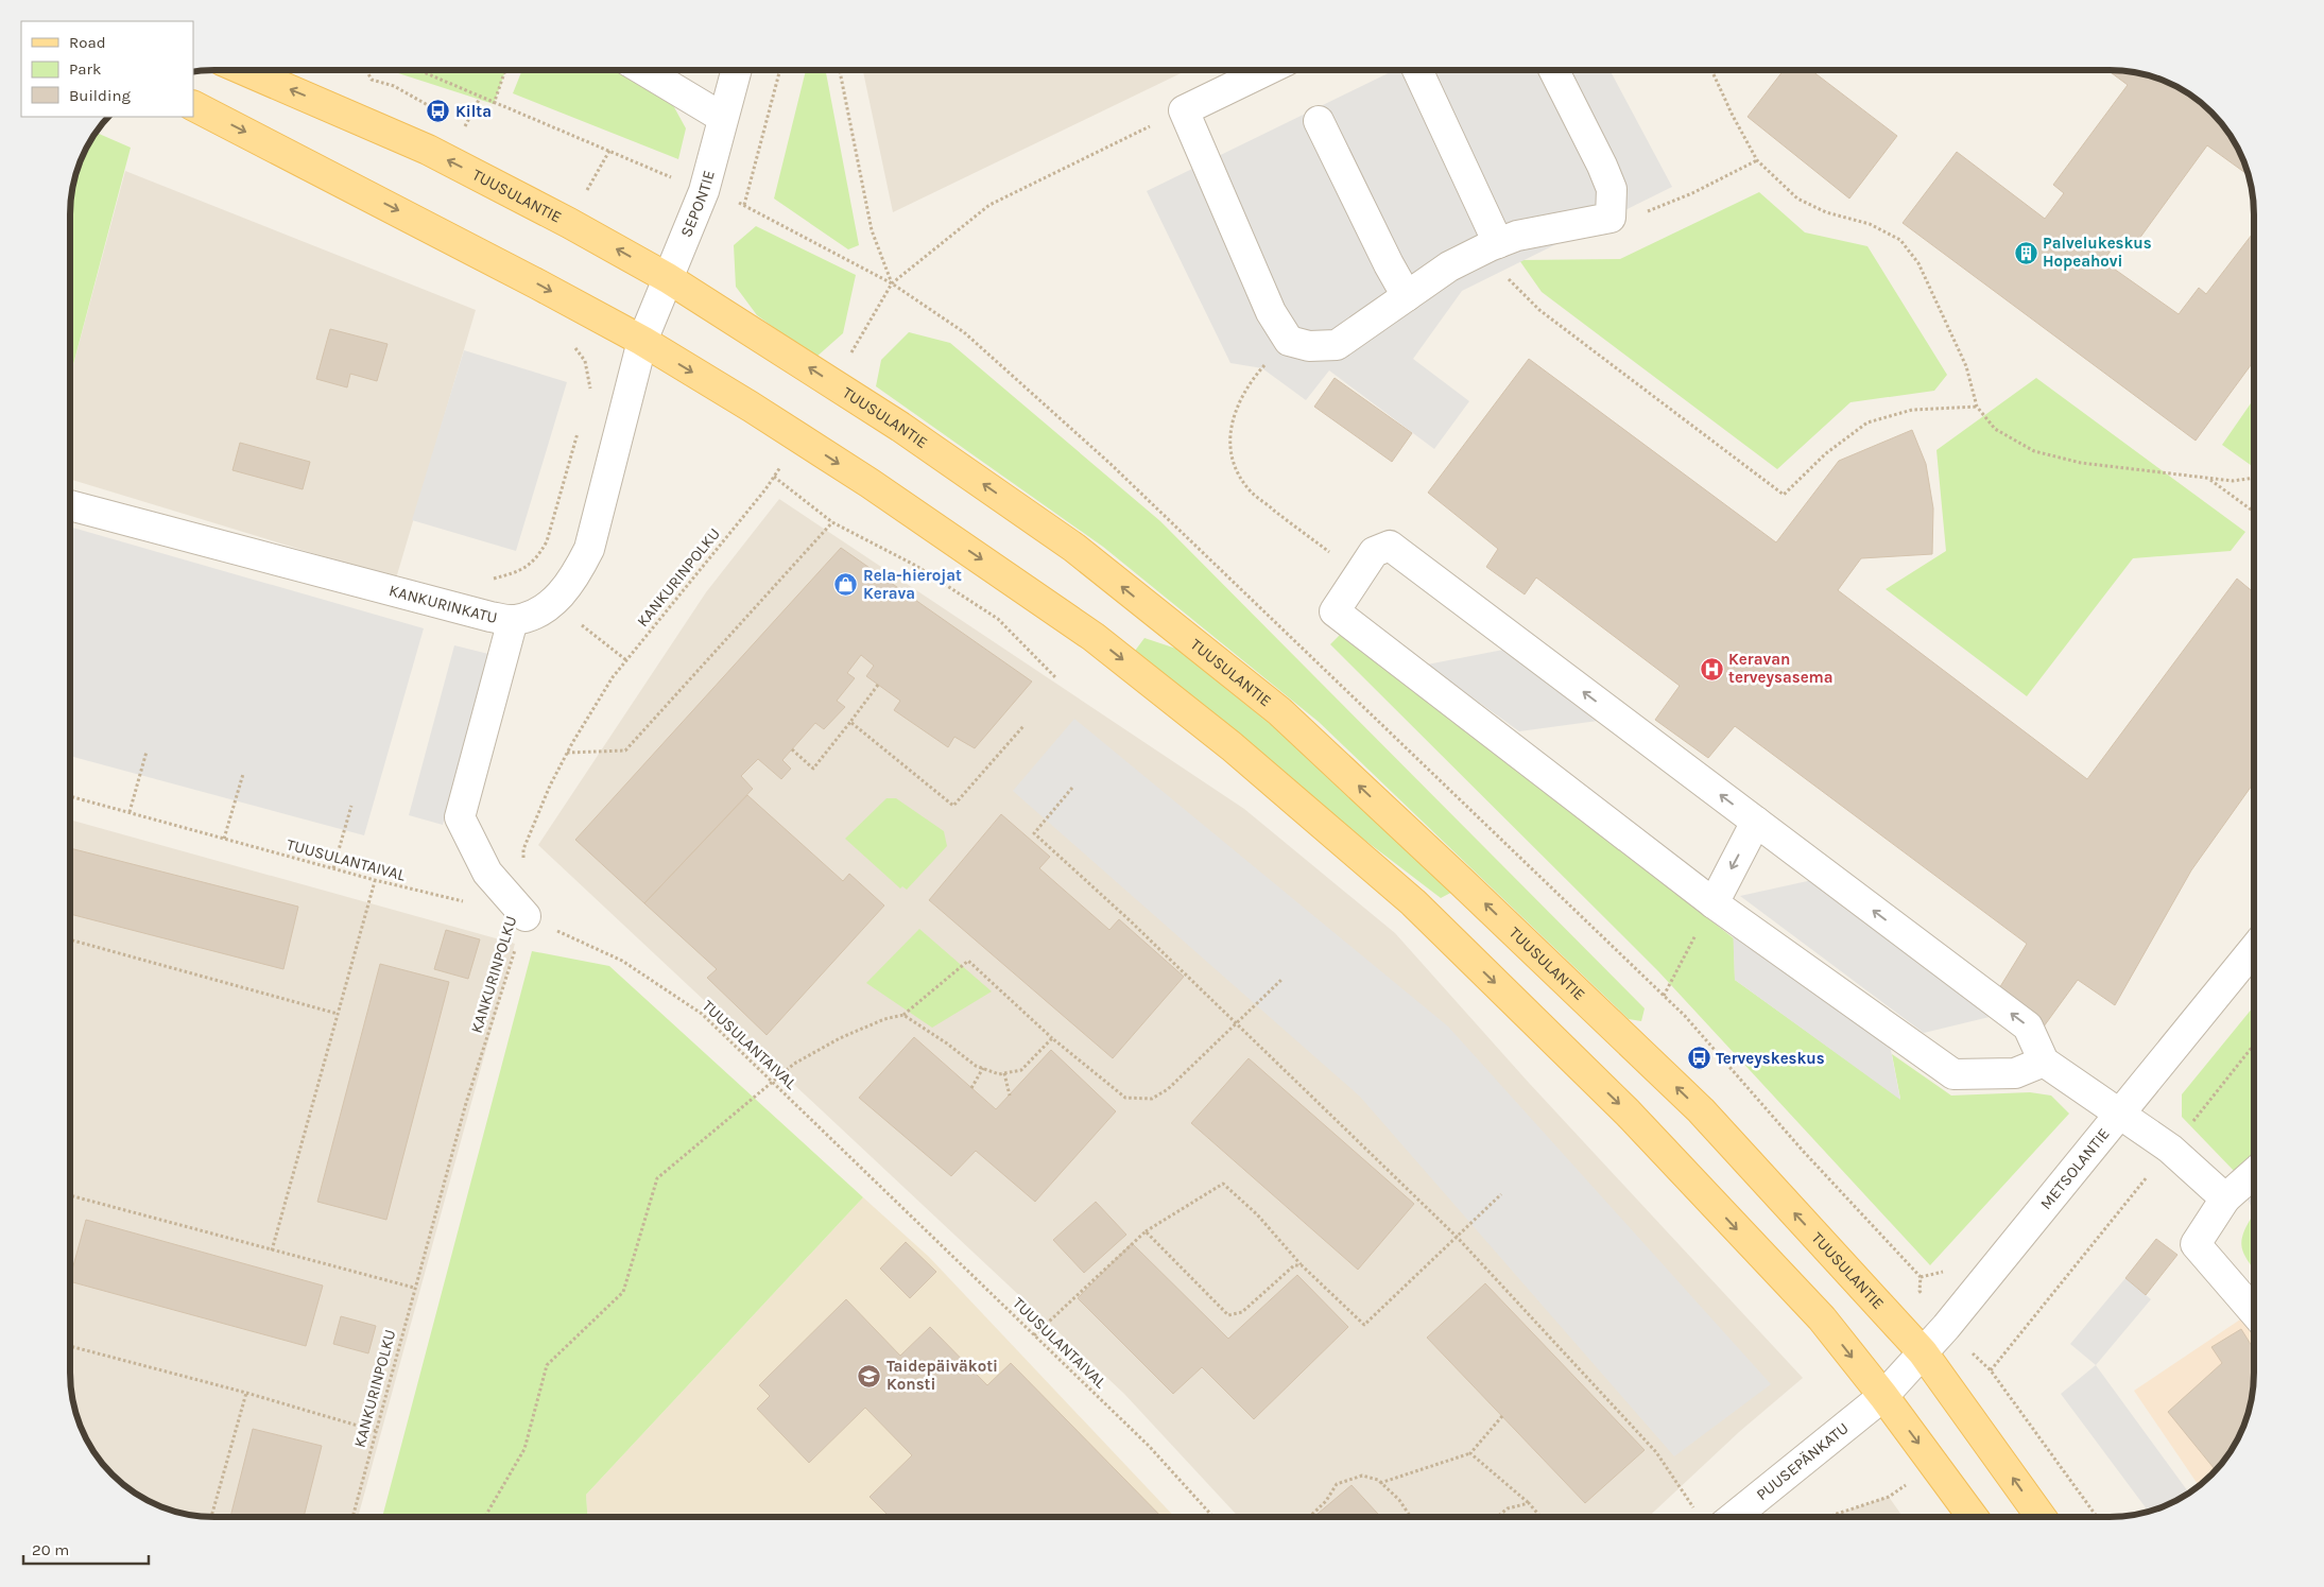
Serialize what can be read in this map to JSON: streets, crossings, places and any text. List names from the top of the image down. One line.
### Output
{"streets":{"main road":["TUUSULANTIE"],"street":["SEPONTIE","KANKURINKATU","METSOLANTIE","PUUSEPÄNKATU"],"path":["KANKURINPOLKU","TUUSULANTAIVAL"]},"crossings":[["TUUSULANTIE","SEPONTIE"],["TUUSULANTIE","METSOLANTIE"],["SEPONTIE","KANKURINKATU"],["KANKURINPOLKU","TUUSULANTAIVAL"],["METSOLANTIE","PUUSEPÄNKATU"]],"places":{"bus stop":["Kilta","Terveyskeskus"],"building":["Palvelukeskus Hopeahovi"],"shop":["Rela-hierojat Kerava"],"hospital":["Keravan terveysasema"],"school or university":["Taidepäiväkoti Konsti"]},"legend":["Road","Park","Building"],"scale_bar":"20 m"}
